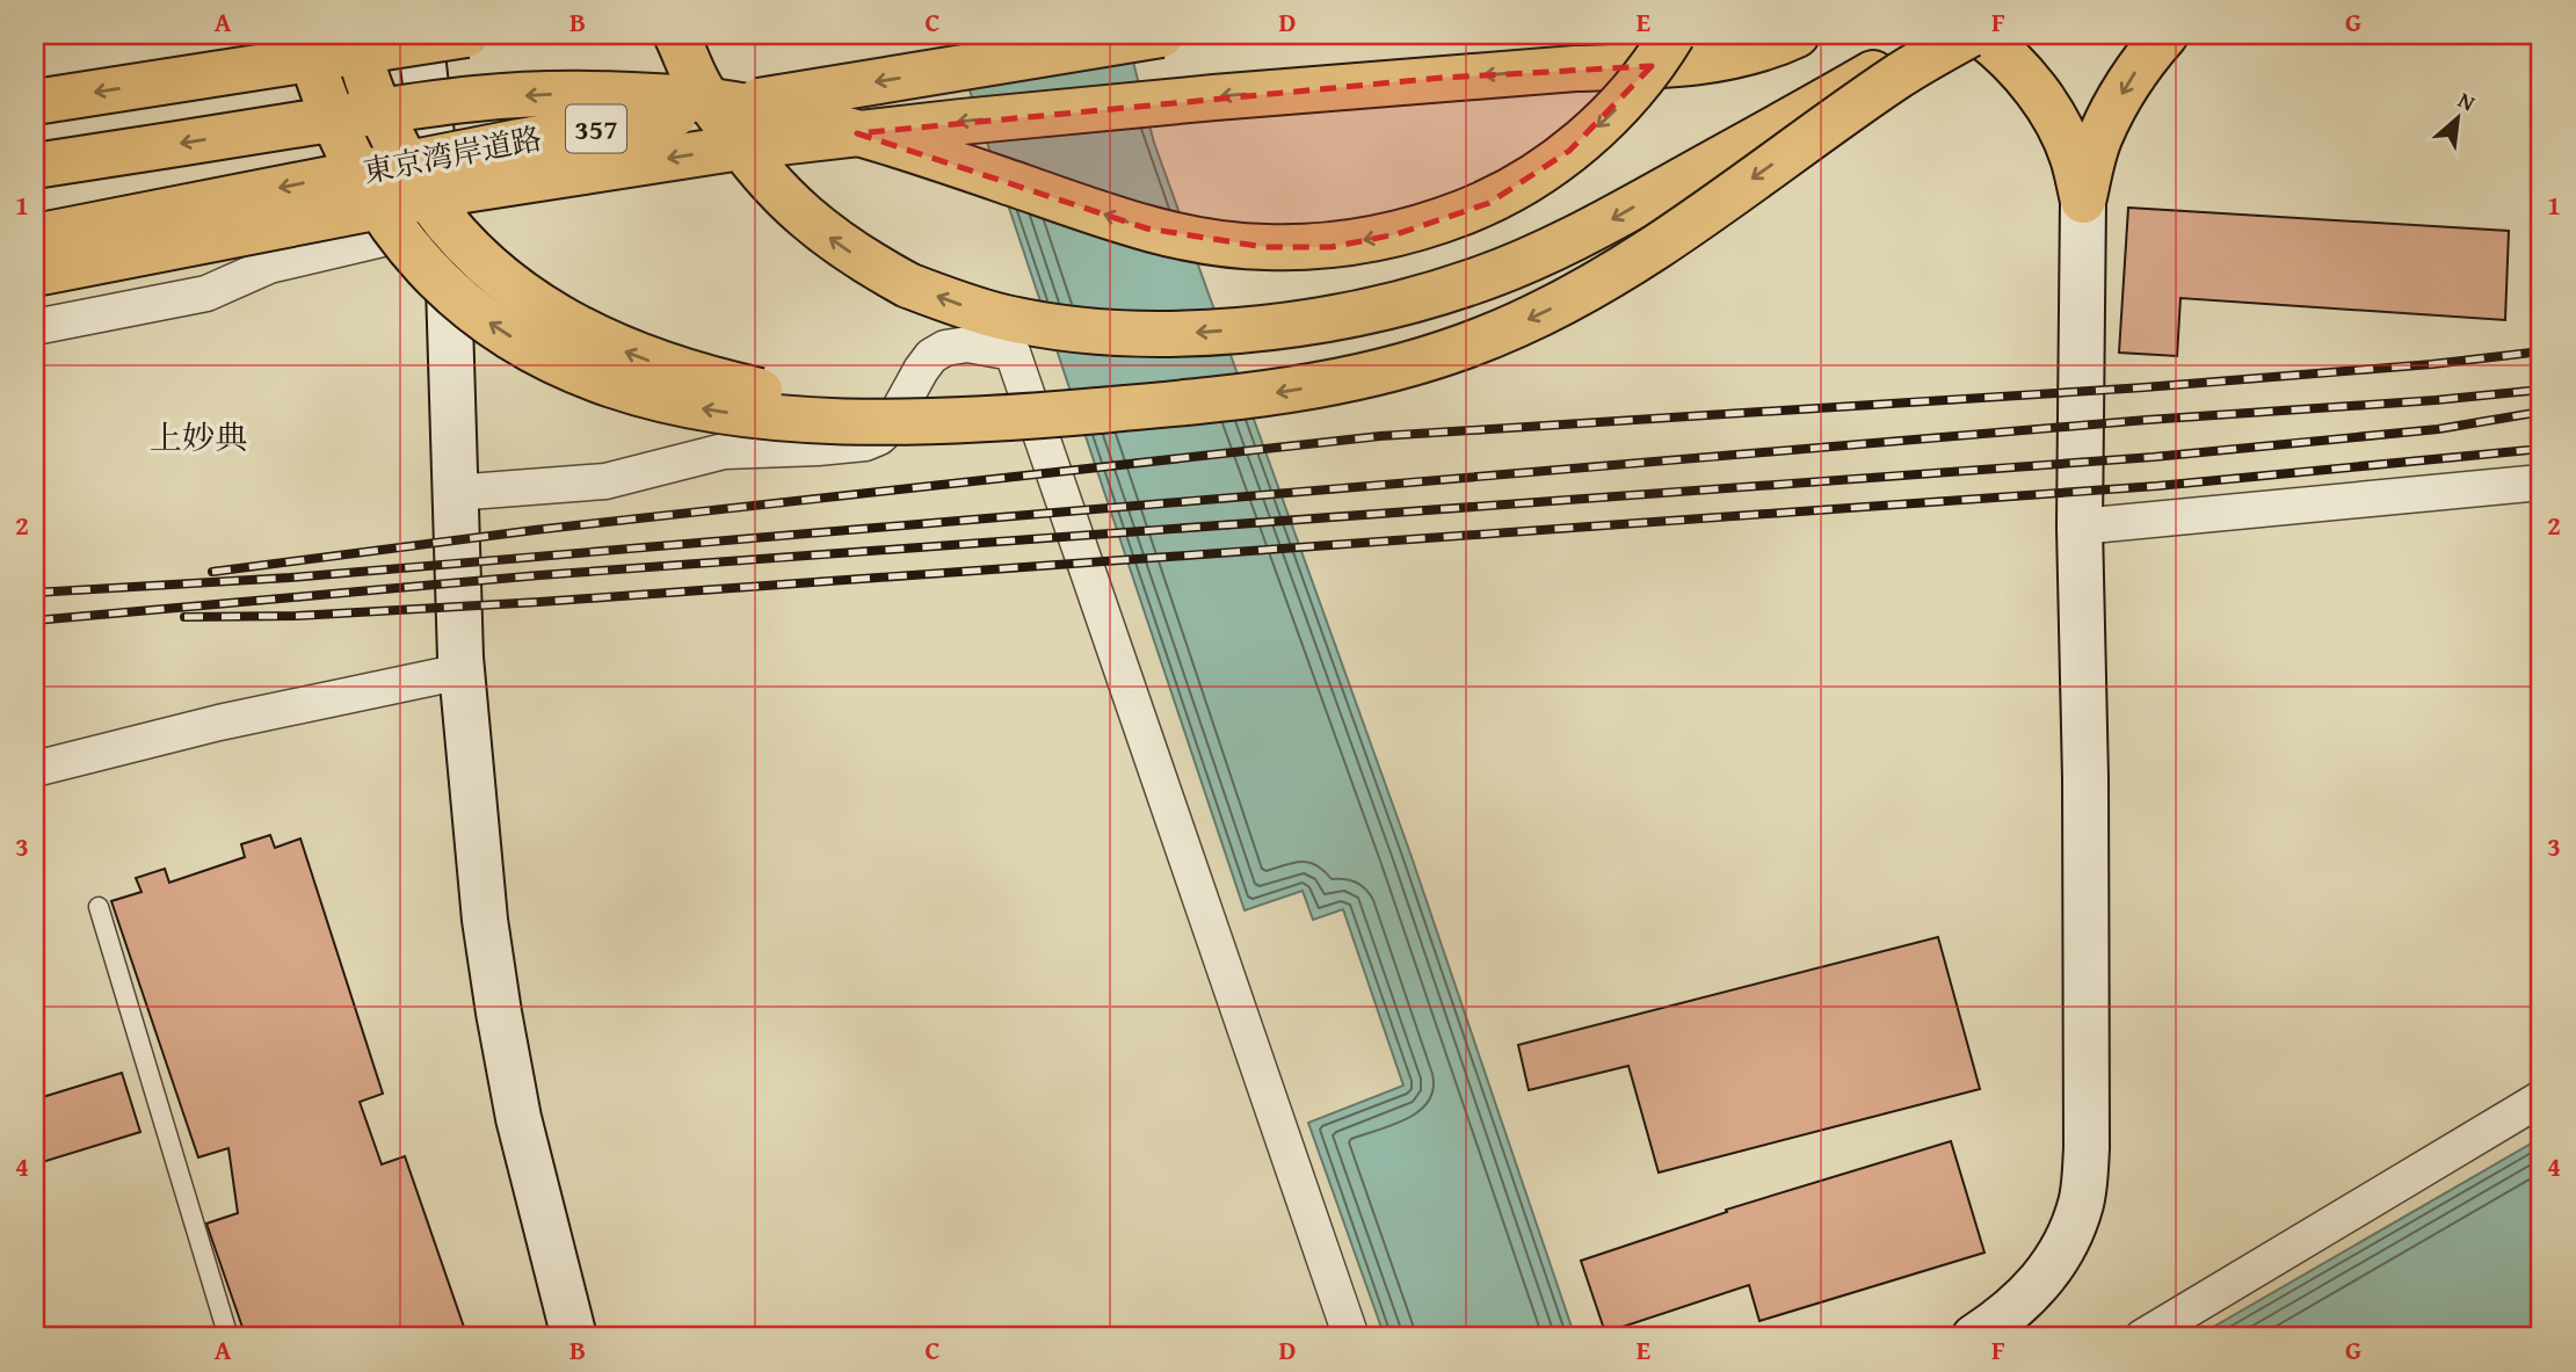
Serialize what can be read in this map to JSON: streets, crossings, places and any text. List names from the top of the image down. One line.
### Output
{"streets":{"highway":["357","東京湾岸道路"]},"districts":["上妙典"],"north":"top right","grid":{"columns":["A","B","C","D","E","F","G"],"rows":["1","2","3","4"]}}
